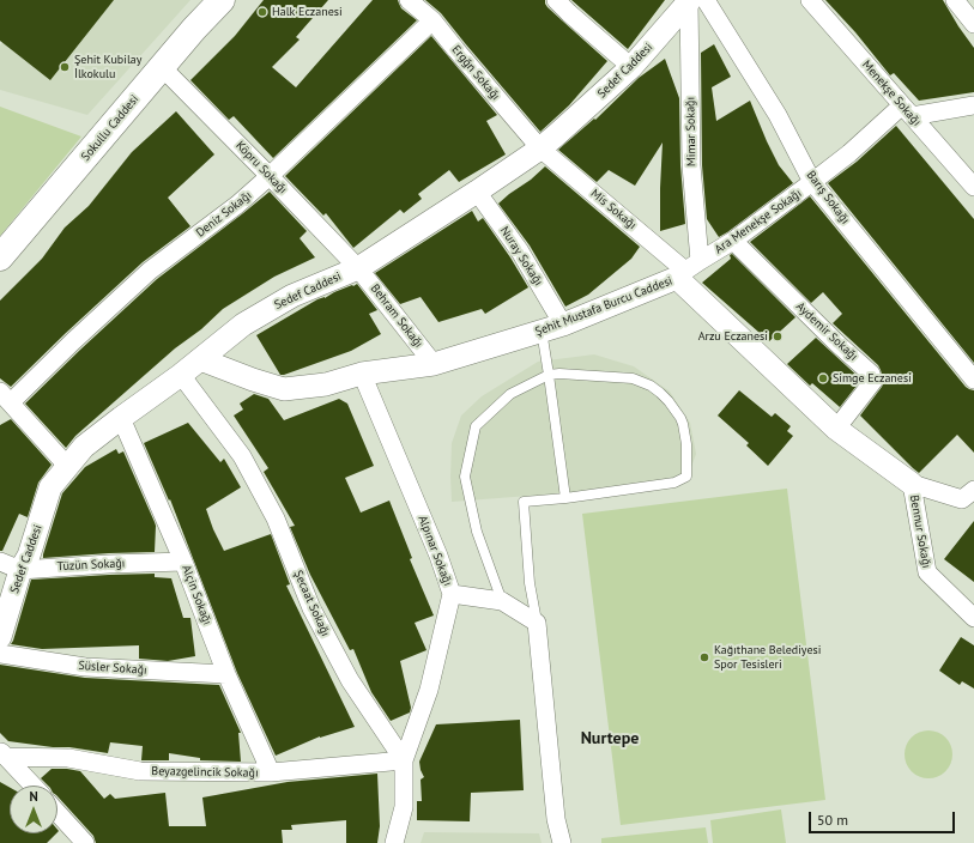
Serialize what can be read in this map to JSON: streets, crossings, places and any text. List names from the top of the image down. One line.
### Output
{"streets":{"main road":["Sokullu Caddesi"],"street":["Sedef Caddesi","Ergğn Sokağı","Menekşe Sokağı","Mimar Sokağı","Köpru Sokağı","Barış Sokağı","Mis Sokağı","Deniz Sokağı","Ara Menekşe Sokağı","Nuray Sokağı","Şehit Mustafa Burcu Caddesi","Behram Sokağı","Aydemir Sokağı","Bennur Sokağı","Alpınar Sokağı","Tüzün Sokağı","Alçin Sokağı","Şecaat Sokağı","Süsler Sokağı","Beyazgelincik Sokağı"]},"crossings":[["Sedef Caddesi","Ergğn Sokağı"],["Sedef Caddesi","Mimar Sokağı"],["Sedef Caddesi","Köpru Sokağı"],["Sedef Caddesi","Barış Sokağı"],["Sedef Caddesi","Mis Sokağı"],["Sedef Caddesi","Nuray Sokağı"],["Sedef Caddesi","Şehit Mustafa Burcu Caddesi"],["Sedef Caddesi","Behram Sokağı"],["Sedef Caddesi","Tüzün Sokağı"],["Sedef Caddesi","Alçin Sokağı"],["Sedef Caddesi","Şecaat Sokağı"],["Ergğn Sokağı","Mis Sokağı"],["Ergğn Sokağı","Deniz Sokağı"],["Menekşe Sokağı","Ara Menekşe Sokağı"],["Sokullu Caddesi","Köpru Sokağı"],["Mimar Sokağı","Barış Sokağı"],["Mimar Sokağı","Mis Sokağı"],["Mimar Sokağı","Ara Menekşe Sokağı"],["Mimar Sokağı","Şehit Mustafa Burcu Caddesi"],["Köpru Sokağı","Deniz Sokağı"],["Köpru Sokağı","Behram Sokağı"],["Barış Sokağı","Ara Menekşe Sokağı"],["Mis Sokağı","Ara Menekşe Sokağı"],["Mis Sokağı","Şehit Mustafa Burcu Caddesi"],["Ara Menekşe Sokağı","Şehit Mustafa Burcu Caddesi"],["Ara Menekşe Sokağı","Aydemir Sokağı"],["Nuray Sokağı","Şehit Mustafa Burcu Caddesi"],["Şehit Mustafa Burcu Caddesi","Behram Sokağı"],["Şehit Mustafa Burcu Caddesi","Aydemir Sokağı"],["Şehit Mustafa Burcu Caddesi","Bennur Sokağı"],["Şehit Mustafa Burcu Caddesi","Alpınar Sokağı"],["Alpınar Sokağı","Şecaat Sokağı"],["Alpınar Sokağı","Beyazgelincik Sokağı"],["Tüzün Sokağı","Alçin Sokağı"],["Alçin Sokağı","Süsler Sokağı"],["Alçin Sokağı","Beyazgelincik Sokağı"],["Şecaat Sokağı","Beyazgelincik Sokağı"]],"districts":["Nurtepe"],"places":["Halk Eczanesi","Şehit Kubilay İlkokulu","Arzu Eczanesi","Simge Eczanesi","Kağıthane Belediyesi Spor Tesisleri"],"scale_bar":"50 m","north":"top"}
